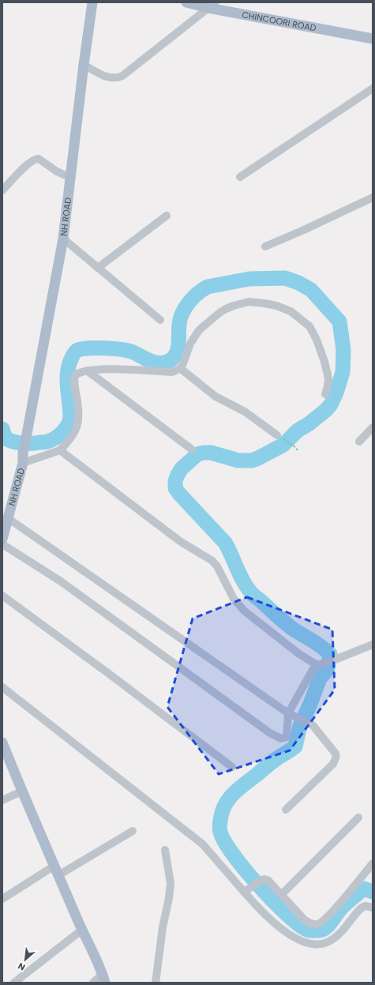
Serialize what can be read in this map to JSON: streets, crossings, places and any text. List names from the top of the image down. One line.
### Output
{"streets":{"main road":["CHINCOORI ROAD","NH ROAD"]},"north":"bottom left"}
